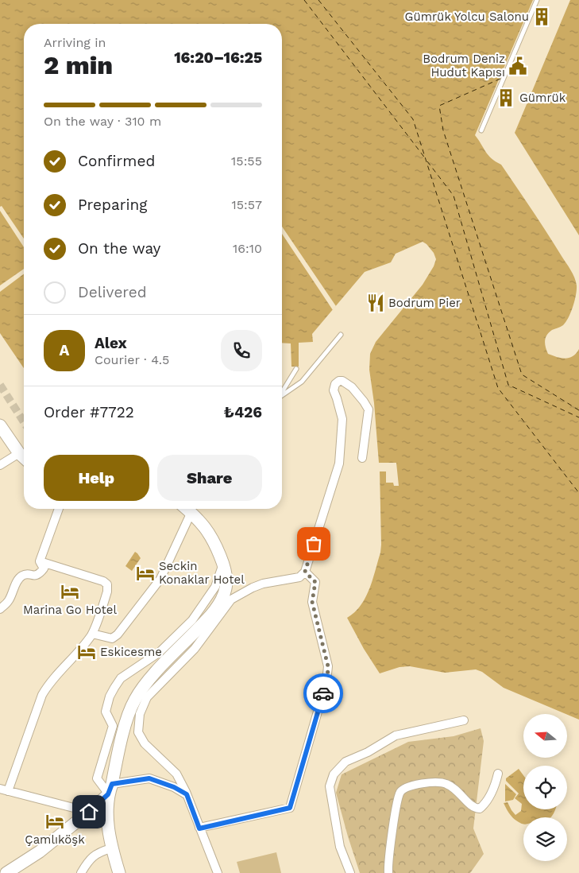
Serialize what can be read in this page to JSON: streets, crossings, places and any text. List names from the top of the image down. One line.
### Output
{"places":{"building":["Gümrük Yolcu Salonu","Gümrük"],"public building":["Bodrum Deniz Hudut Kapısı"],"restaurant":["Bodrum Pier"],"hotel":["Seckin Konaklar Hotel","Marina Go Hotel","Eskicesme","Çamlıköşk"]},"north":"left","page":{"heading":["2 min","Arriving in","16:20–16:25"],"panel":["Alex","Courier · 4.5","Order #7722","₺426"],"bar":"On the way · 310 m","list":[["Confirmed","15:55"],["Preparing","15:57"],["On the way","16:10"],"Delivered"],"round":"A","buttons":["Help","Share"]}}
